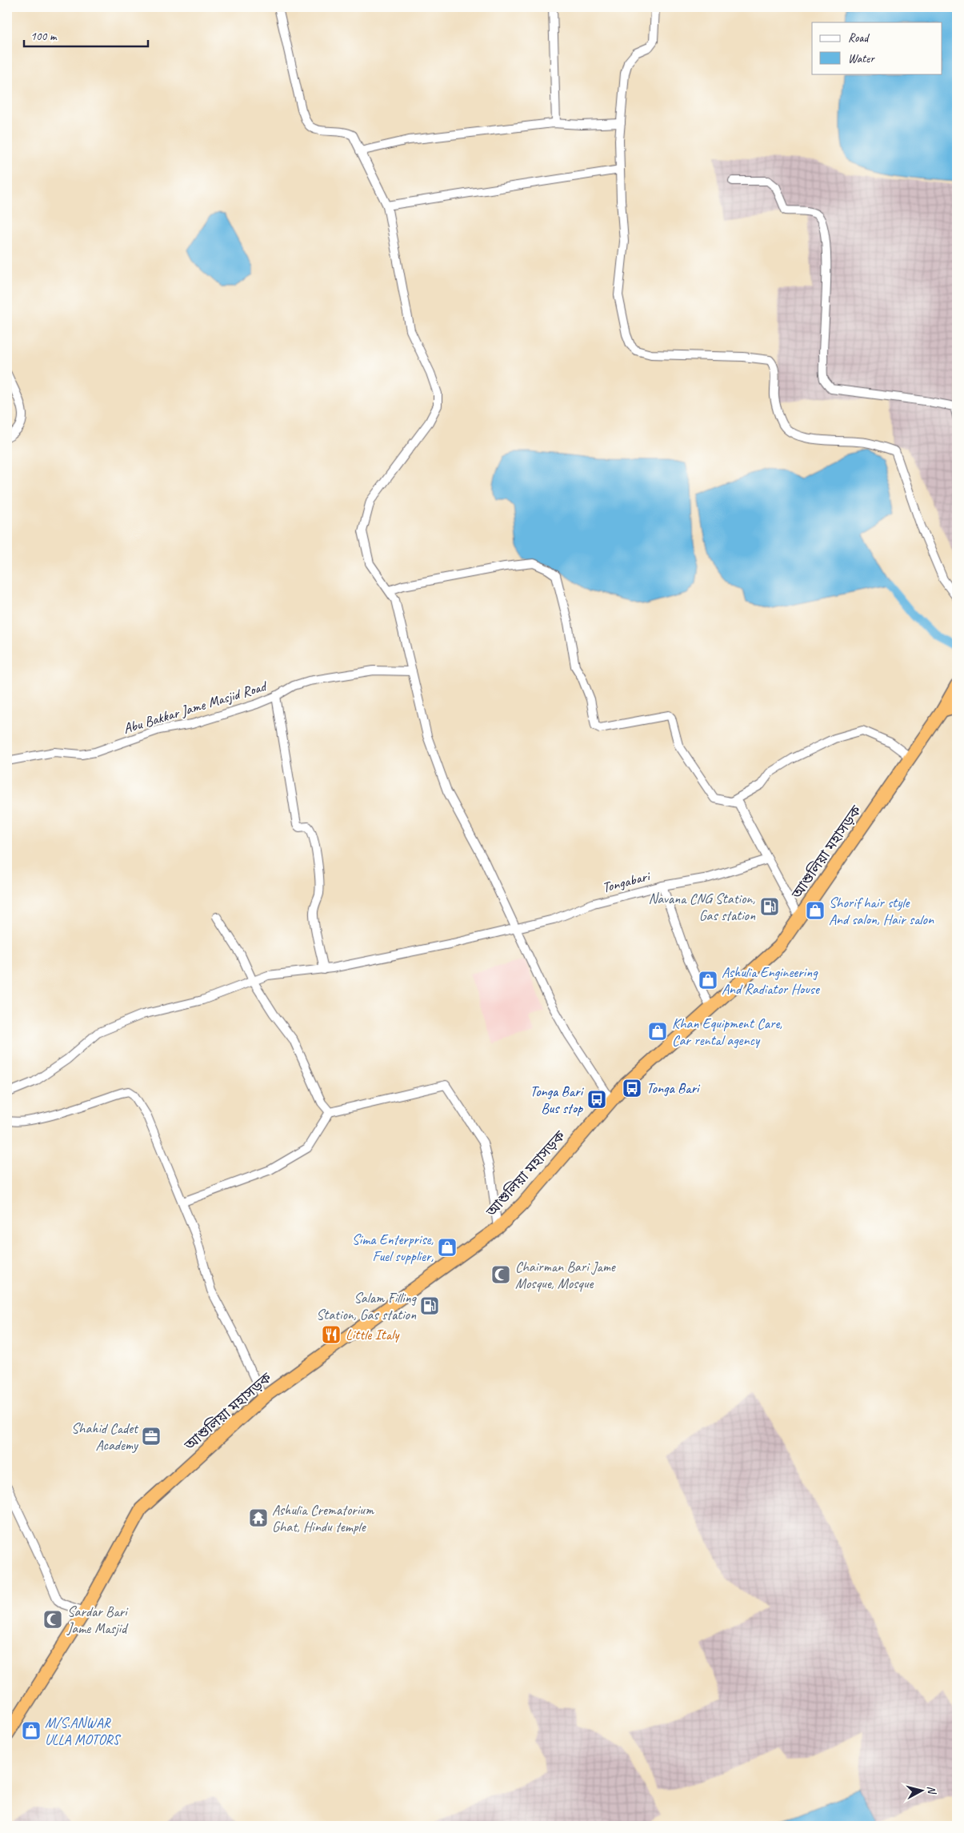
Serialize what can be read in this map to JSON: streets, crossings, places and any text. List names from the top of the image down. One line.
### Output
{"streets":{"highway":["আশুলিয়া মহাসড়ক"],"street":["Abu Bakkar Jame Masjid Road","Tongabari"]},"crossings":[["আশুলিয়া মহাসড়ক","Tongabari"]],"places":{"fuel station":["Navana CNG Station, Gas station","Salam Filling Station, Gas station"],"shop":["Shorif hair style And salon, Hair salon","Ashulia Engineering And Radiator House","Khan Equipment Care, Car rental agency","Sima Enterprise, Fuel supplier,","M/S.ANWAR ULLA MOTORS"],"bus stop":["Tonga Bari","Tonga Bari Bus stop"],"mosque":["Chairman Bari Jame Mosque, Mosque","Sardar Bari Jame Masjid"],"restaurant":["Little Italy"],"office":["Shahid Cadet Academy"],"temple":["Ashulia Crematorium Ghat, Hindu temple"]},"legend":["Road","Water"],"scale_bar":"100 m","north":"right"}
